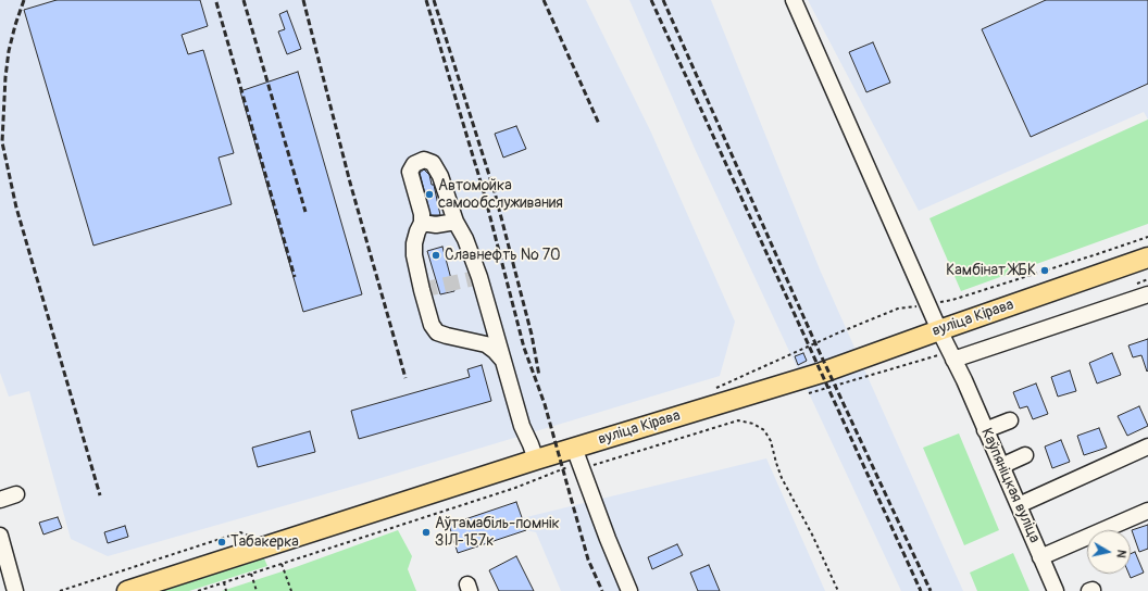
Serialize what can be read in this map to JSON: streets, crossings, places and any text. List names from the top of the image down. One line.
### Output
{"streets":{"main road":["вуліца Кірава"],"street":["Каўпяніцкая вуліца"]},"crossings":[["вуліца Кірава","Каўпяніцкая вуліца"]],"places":["Автомойка самообслуживания","Славнефть № 70","Камбінат ЖБК","Аўтамабіль-помнік ЗІЛ-157к","Табакерка"],"north":"right"}
